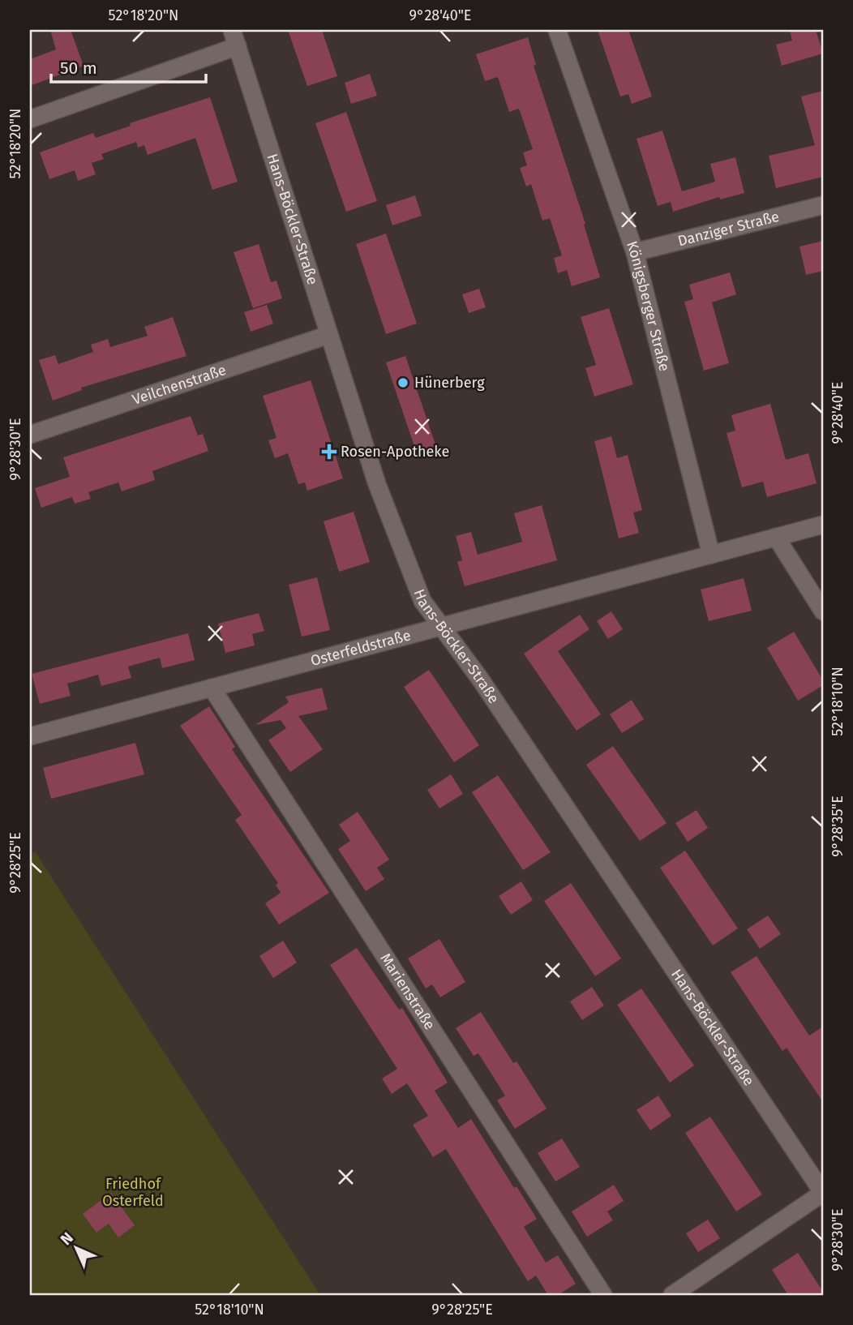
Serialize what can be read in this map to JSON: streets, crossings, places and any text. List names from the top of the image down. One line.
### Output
{"streets":{"street":["Hans-Böckler-Straße","Danziger Straße","Königsberger Straße","Veilchenstraße","Osterfeldstraße","Marienstraße"]},"crossings":[["Hans-Böckler-Straße","Veilchenstraße"],["Hans-Böckler-Straße","Osterfeldstraße"],["Danziger Straße","Königsberger Straße"],["Königsberger Straße","Osterfeldstraße"],["Osterfeldstraße","Marienstraße"]],"parks":["Friedhof Osterfeld"],"places":{"other":["Hünerberg"],"health":["Rosen-Apotheke"]},"scale_bar":"50 m","north":"top left","coordinates":["52°18'20\"N","9°28'40\"E","9°28'30\"E","52°18'10\"N","9°28'35\"E","9°28'25\"E"]}
